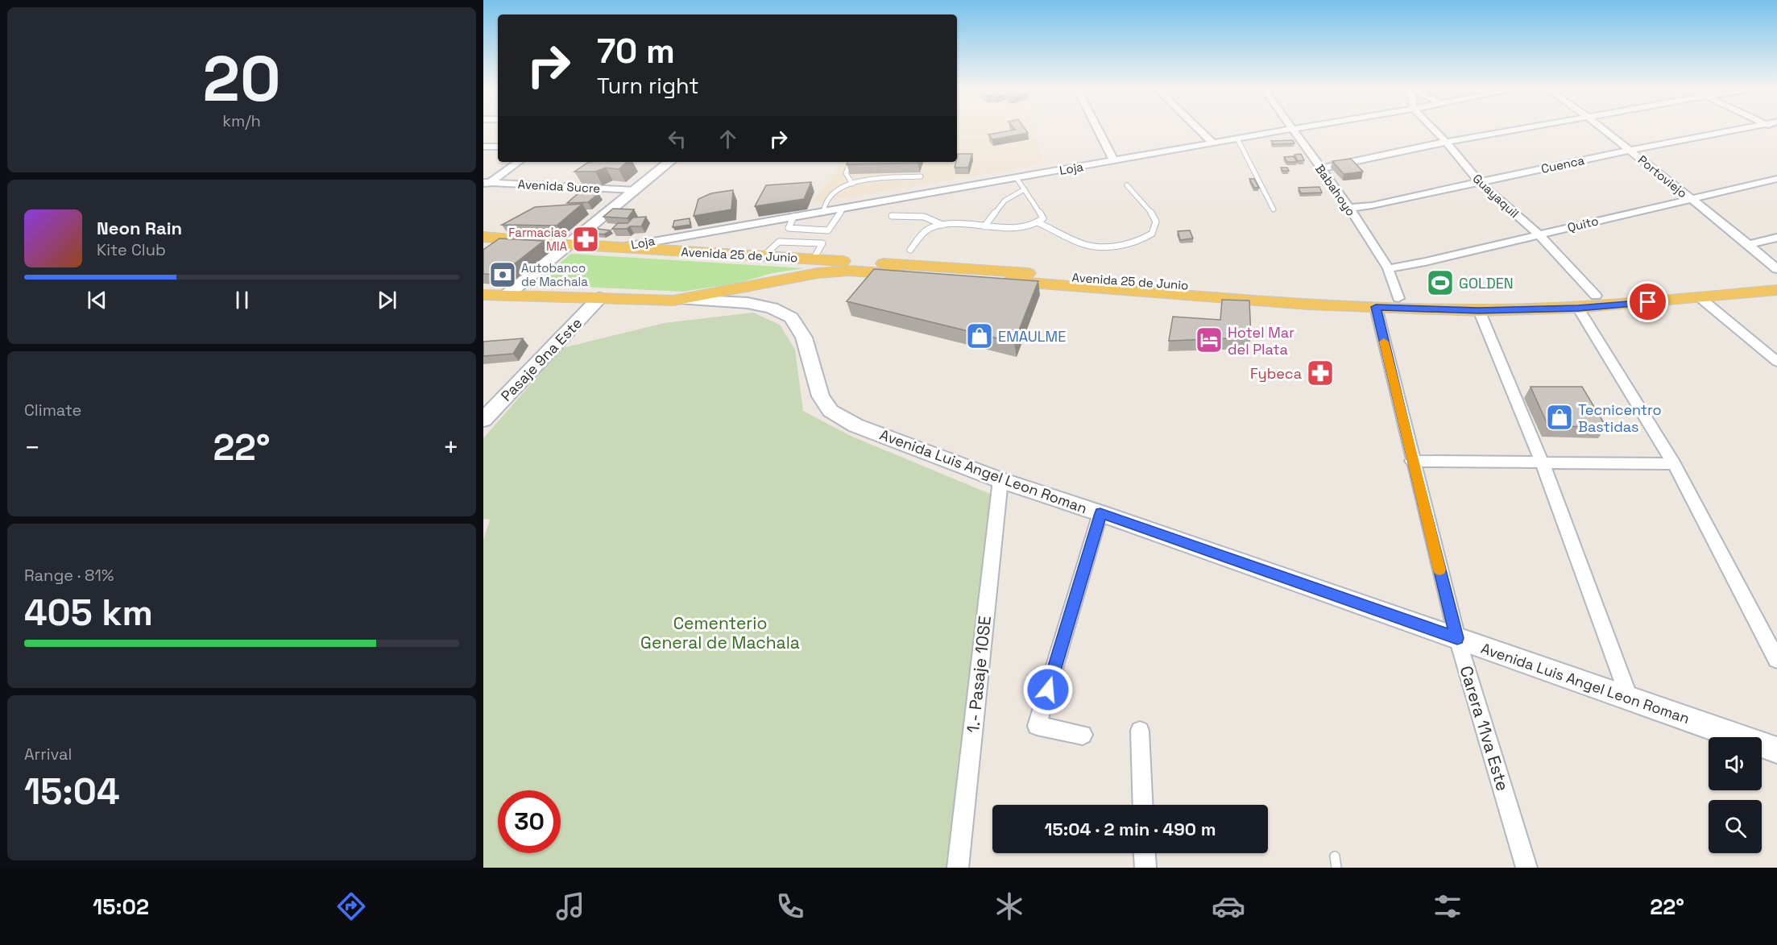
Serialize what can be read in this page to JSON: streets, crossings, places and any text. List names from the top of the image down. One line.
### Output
{"streets":{"main road":["Avenida 25 de Junio","Pasaje 9na Este","Avenida Luis Angel Leon Roman"],"street":["Cuenca","Loja","Portoviejo","Avenida Sucre","Babahoyo","Guayaquil","Quito","1.- Pasaje 10SE","Carera 11va Este"]},"crossings":[["Cuenca","Portoviejo"],["Cuenca","Babahoyo"],["Cuenca","Guayaquil"],["Loja","Babahoyo"],["Loja","Avenida 25 de Junio"],["Portoviejo","Quito"],["Babahoyo","Quito"],["Babahoyo","Avenida 25 de Junio"],["Guayaquil","Quito"],["Guayaquil","Avenida 25 de Junio"],["Avenida 25 de Junio","Pasaje 9na Este"],["Avenida 25 de Junio","Avenida Luis Angel Leon Roman"],["Avenida 25 de Junio","Carera 11va Este"],["Avenida Luis Angel Leon Roman","1.- Pasaje 10SE"],["Avenida Luis Angel Leon Roman","Carera 11va Este"]],"parks":["Cementerio General de Machala"],"places":{"pharmacy":["Farmacias MIA","Fybeca"],"bank":["Autobanco de Machala"],"sports":["GOLDEN"],"shop":["EMAULME","Tecnicentro Bastidas"],"hotel":["Hotel Mar del Plata"]},"page":{"tile":[["20","km/h"],"Climate",["Range · 81%","405 km"],["Arrival","15:04"]],"turn":["70 m","Turn right"],"song":["Neon Rain","Kite Club"],"heat":["−","22°","+"],"limit":"30","trip":"15:04 · 2 min · 490 m","tabs":["15:02","22°"]}}
